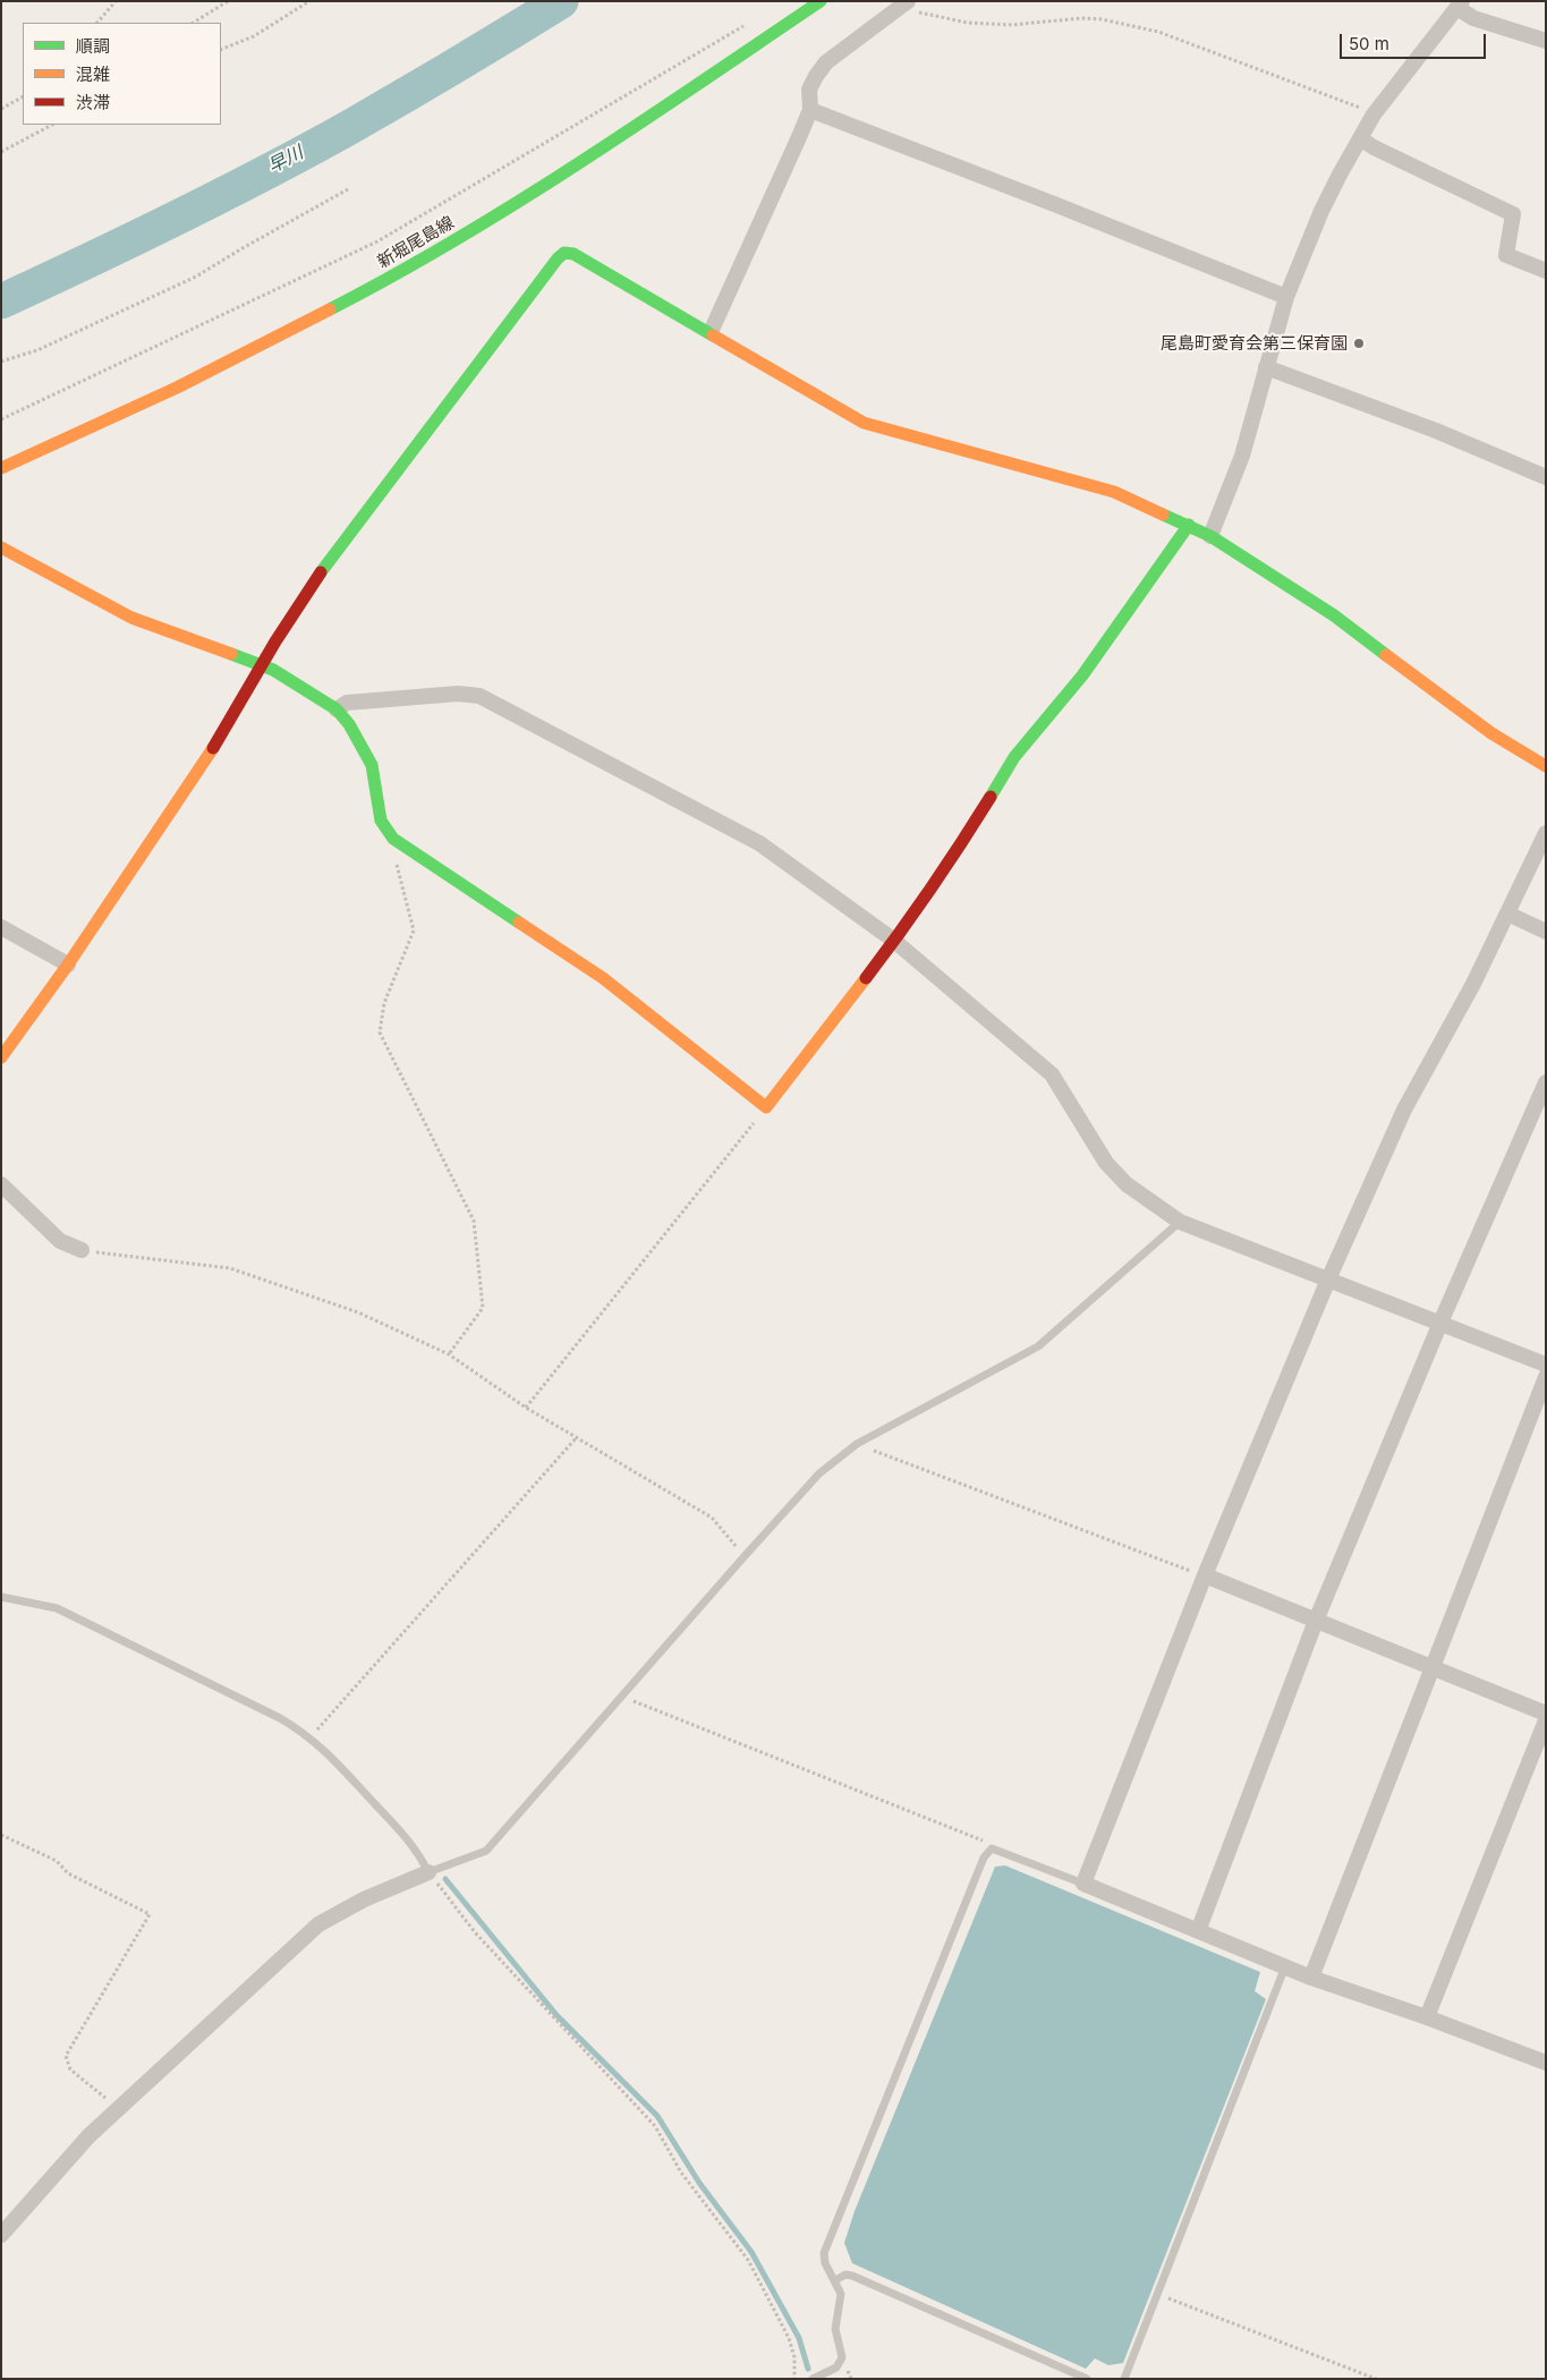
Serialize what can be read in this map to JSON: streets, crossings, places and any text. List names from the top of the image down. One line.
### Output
{"streets":{"street":["新堀尾島線"]},"water":["早川"],"places":["尾島町愛育会第三保育園"],"legend":["順調","混雑","渋滞"],"scale_bar":"50 m"}
